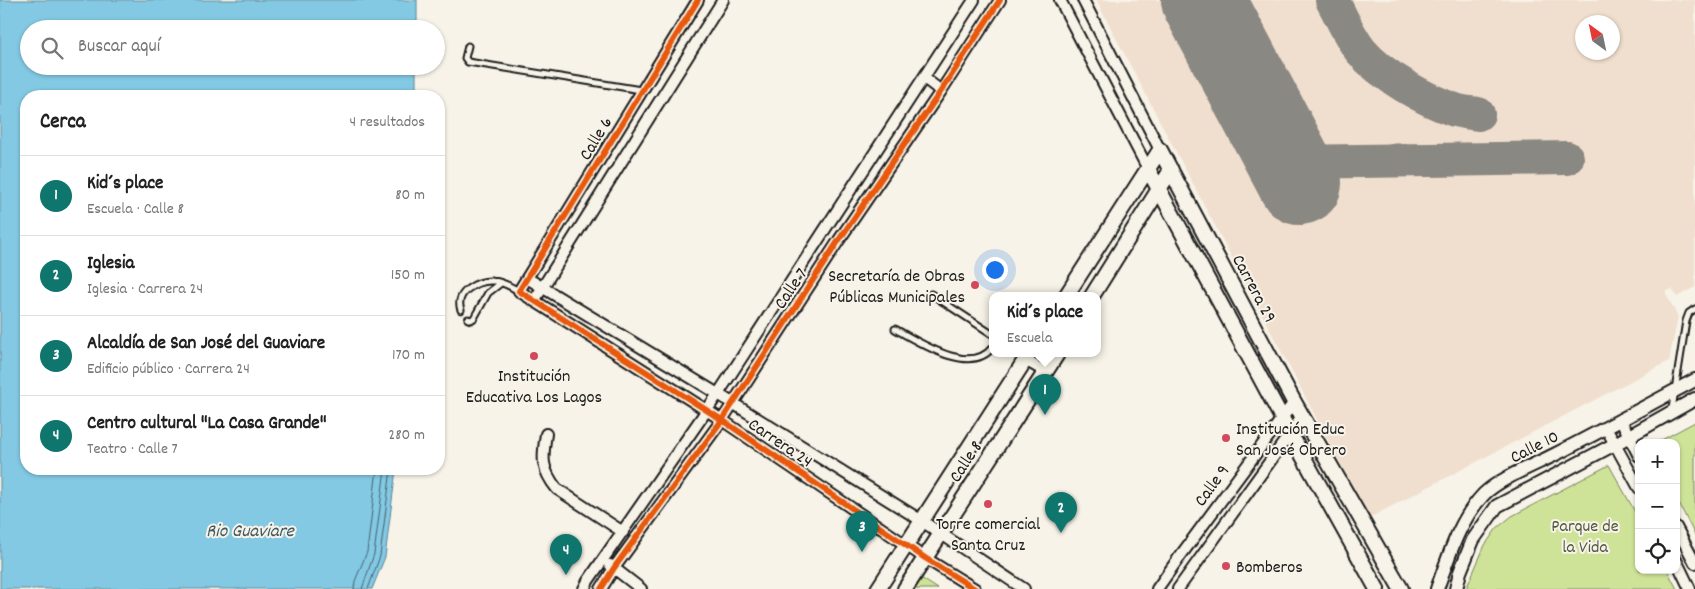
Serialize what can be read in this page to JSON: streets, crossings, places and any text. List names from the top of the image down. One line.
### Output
{"streets":{"main road":["Carrera 29","Calle 8"],"street":["Calle 6","Calle 7","Carrera 24","Calle 10","Calle 9"]},"crossings":[["Calle 6","Carrera 24"],["Calle 7","Carrera 24"],["Carrera 29","Calle 9"],["Carrera 24","Calle 8"]],"water":["Rio Guaviare"],"parks":["Parque de la Vida"],"places":["Secretaría de Obras Públicas Municipales","Institución Educativa Los Lagos","Institución Educ San José Obrero","Torre comercial Santa Cruz","Bomberos"],"north":"top left","page":{"search":"Buscar aquí","heading":["Cerca","4 resultados"],"list":[{"mark":"1","name":"Kid´s place","note":"Escuela · Calle 8","value":"80 m"},{"mark":"2","name":"Iglesia","note":"Iglesia · Carrera 24","value":"150 m"},{"mark":"3","name":"Alcaldía de San José del Guaviare","note":"Edificio público · Carrera 24","value":"170 m"},{"mark":"4","name":"Centro cultural \"La Casa Grande\"","note":"Teatro · Calle 7","value":"280 m"}],"popup":["Kid´s place","Escuela"],"pins":["1","2","3","4"],"map_buttons":["+","−"]}}
